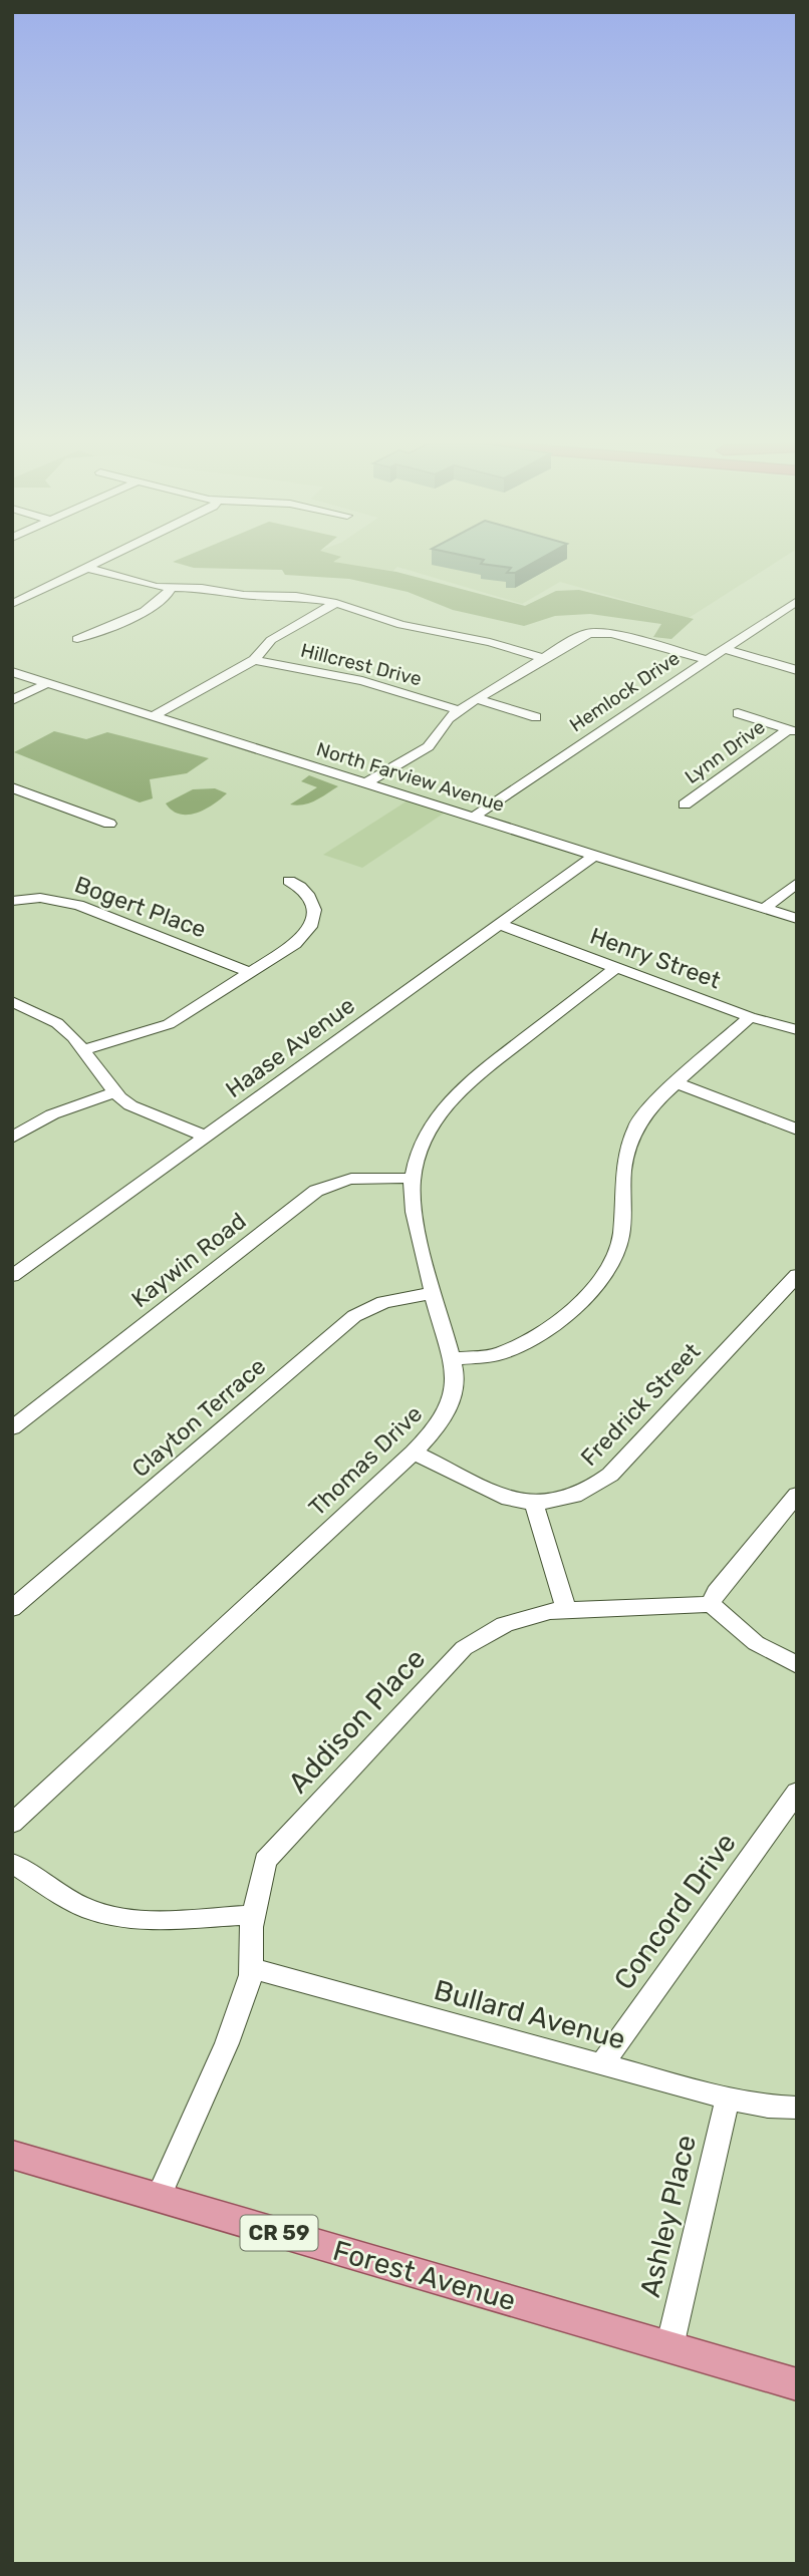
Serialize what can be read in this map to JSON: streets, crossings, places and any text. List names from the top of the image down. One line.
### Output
{"streets":{"main road":["CR 59","Forest Avenue"],"street":["Hillcrest Drive","Hemlock Drive","Lynn Drive","North Farview Avenue","Bogert Place","Henry Street","Haase Avenue","Kaywin Road","Fredrick Street","Clayton Terrace","Thomas Drive","Addison Place","Concord Drive","Bullard Avenue","Ashley Place"]},"crossings":[["Hemlock Drive","North Farview Avenue"],["North Farview Avenue","Haase Avenue"],["Henry Street","Haase Avenue"],["Henry Street","Thomas Drive"],["Kaywin Road","Thomas Drive"],["Fredrick Street","Thomas Drive"],["Clayton Terrace","Thomas Drive"],["Addison Place","Bullard Avenue"],["Addison Place","Forest Avenue"],["Concord Drive","Bullard Avenue"],["Bullard Avenue","Ashley Place"],["Ashley Place","Forest Avenue"]]}
